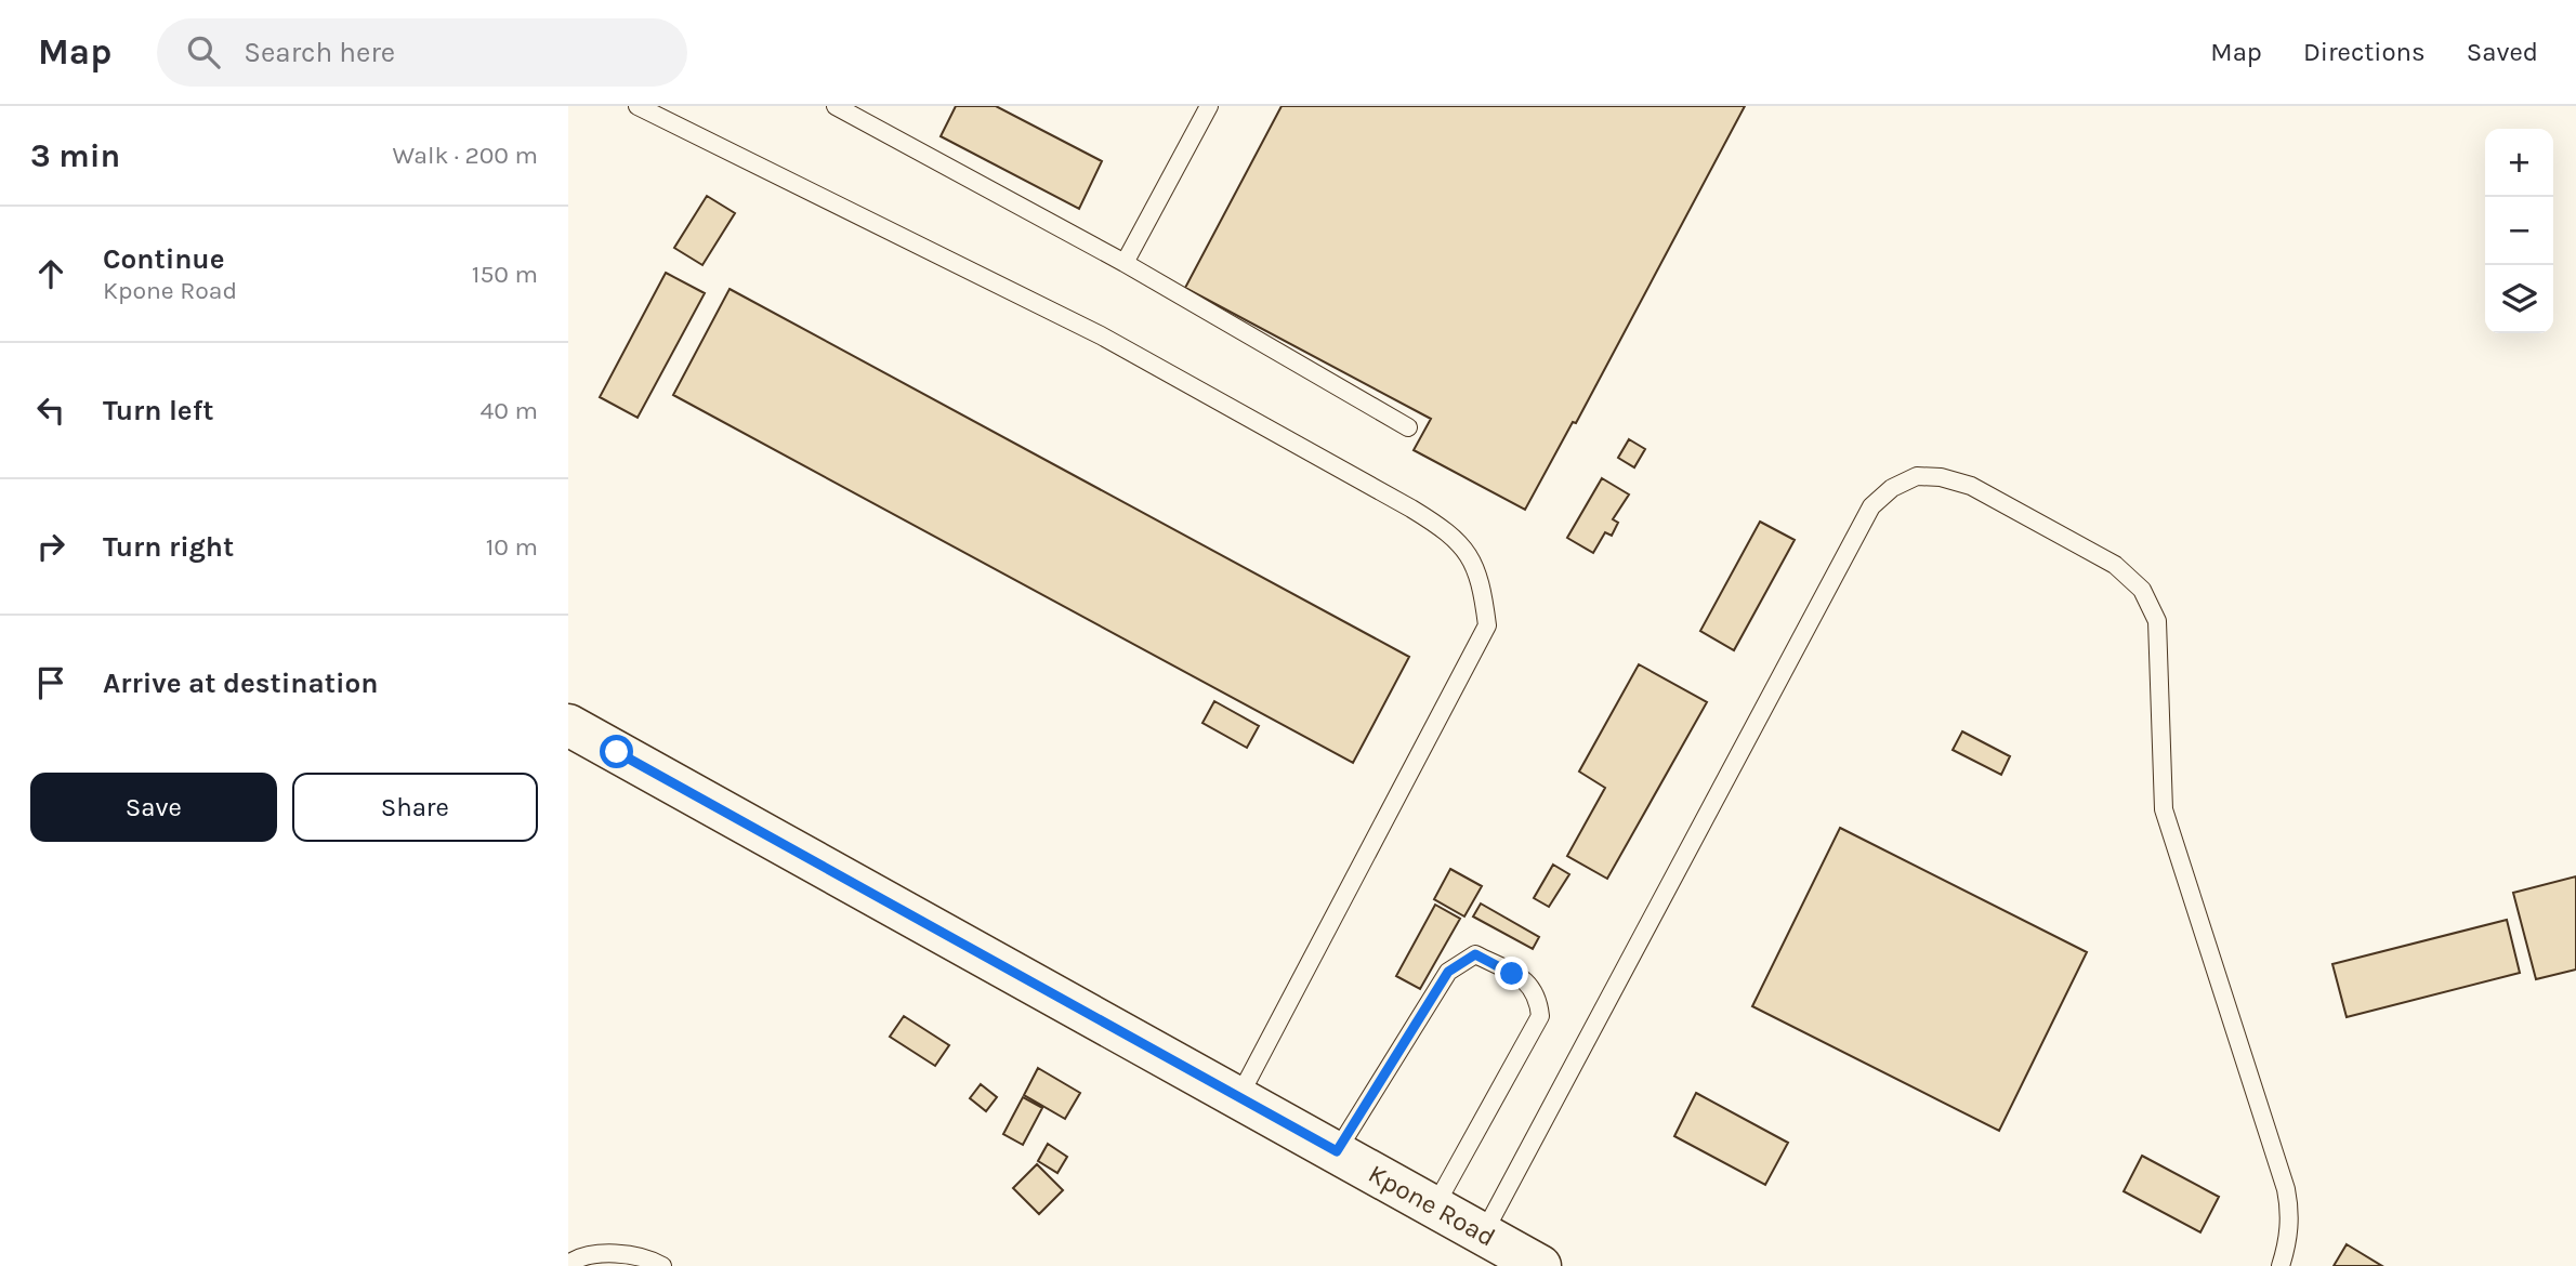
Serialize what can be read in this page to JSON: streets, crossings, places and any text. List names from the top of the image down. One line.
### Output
{"streets":{"main road":["Kpone Road"]},"page":{"header":"Map","search":"Search here","nav":["Map","Directions","Saved"],"heading":["3 min","Walk · 200 m"],"map_buttons":["+","−"],"list":[["Continue","Kpone Road","150 m"],["Turn left","40 m"],["Turn right","10 m"],"Arrive at destination"],"buttons":["Save","Share"]}}
